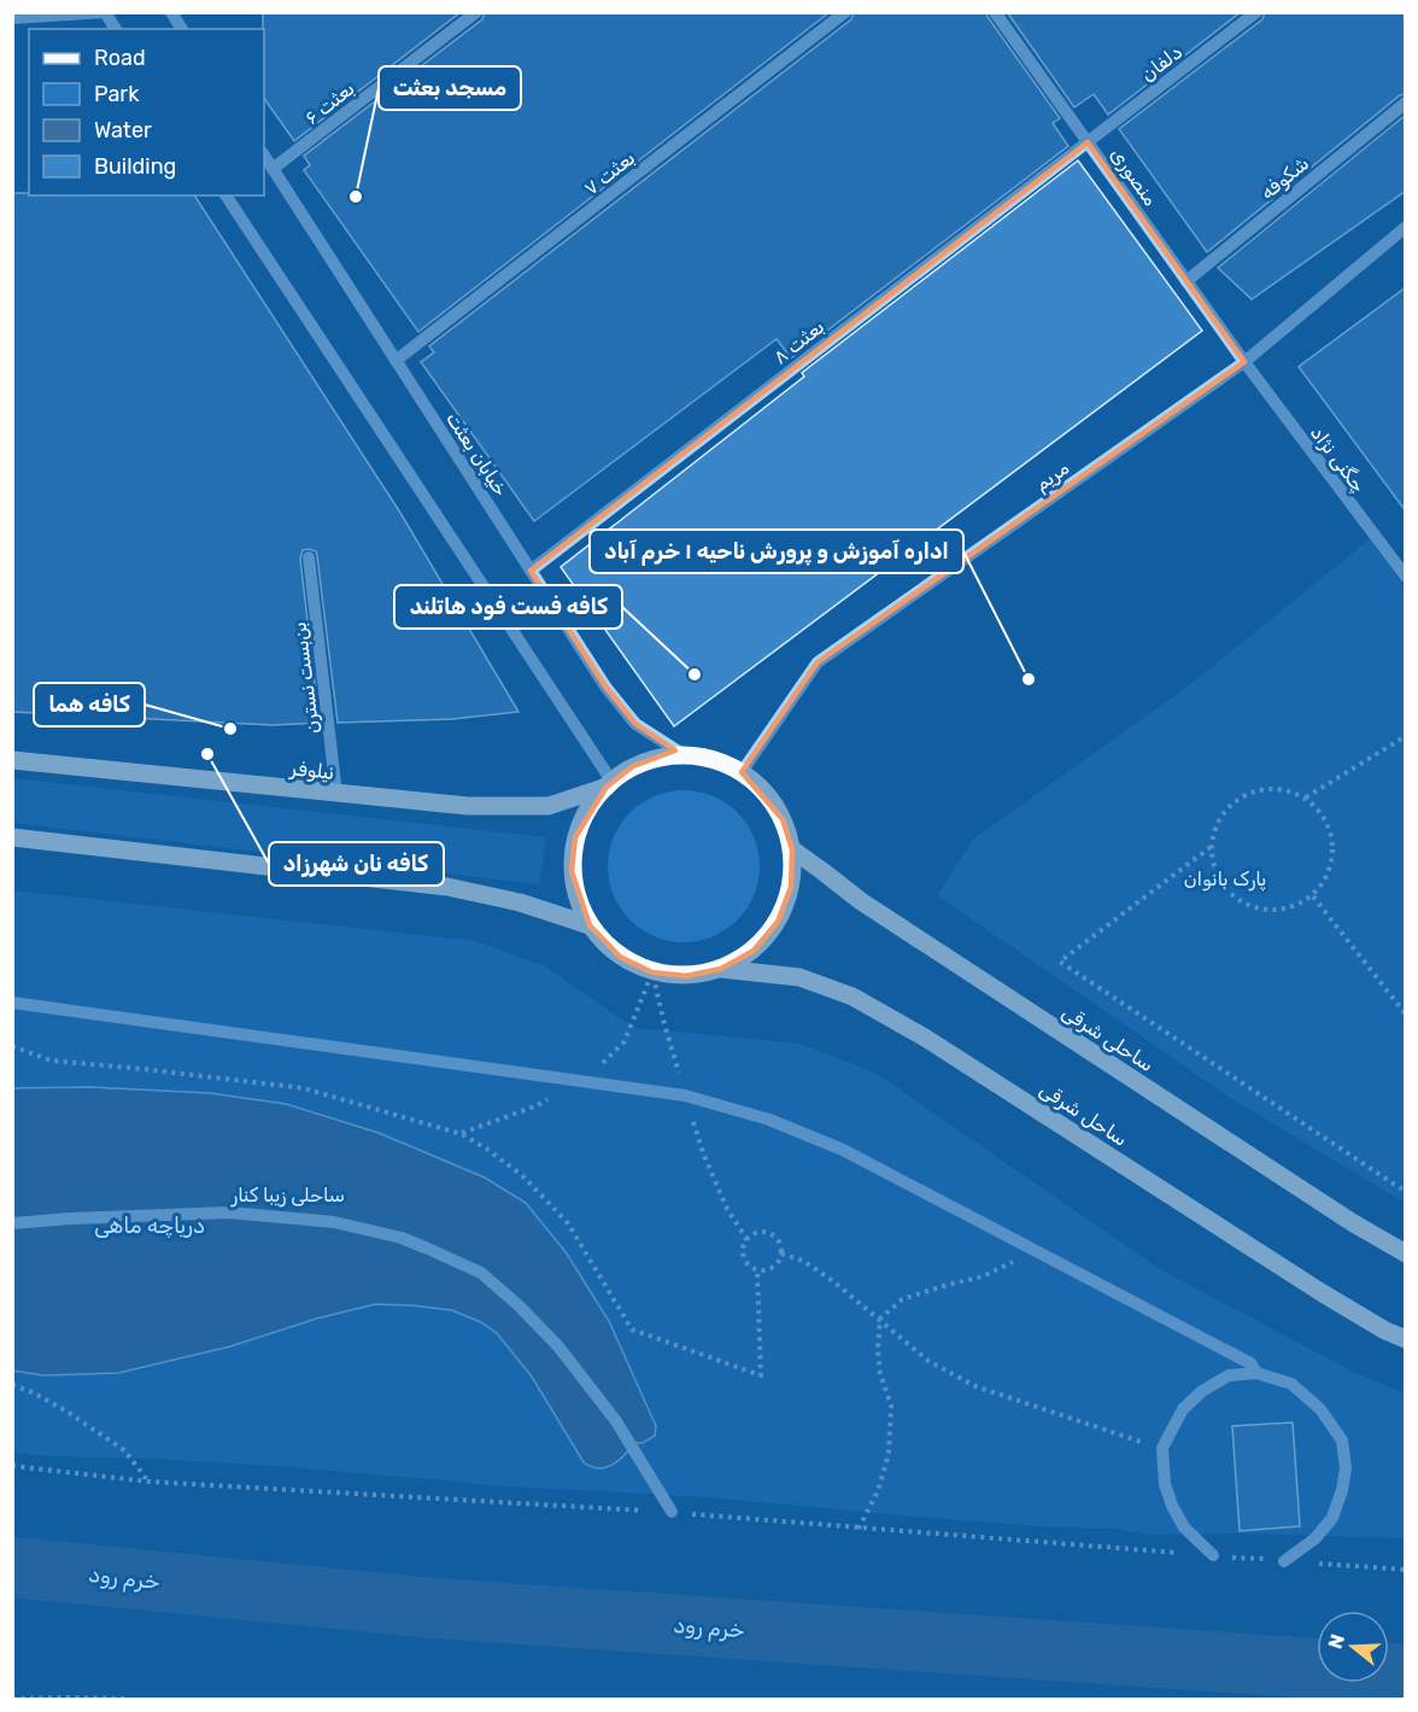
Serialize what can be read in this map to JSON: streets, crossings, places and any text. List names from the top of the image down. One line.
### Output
{"streets":{"main road":["نیلوفر","ساحلی شرقی","ساحل شرقی"],"street":["دلفان","بعثت ۶","بعثت ۷","منصوری","شکوفه","بعثت ۸","خیابان بعثت","چگنی نژاد","مریم","بن‌بست نسترن"]},"crossings":[["دلفان","منصوری"],["دلفان","بعثت ۸"],["بعثت ۶","خیابان بعثت"],["بعثت ۷","خیابان بعثت"],["منصوری","شکوفه"],["منصوری","بعثت ۸"],["منصوری","چگنی نژاد"],["منصوری","مریم"],["بعثت ۸","خیابان بعثت"],["خیابان بعثت","مریم"],["خیابان بعثت","نیلوفر"],["خیابان بعثت","ساحلی شرقی"],["خیابان بعثت","ساحل شرقی"],["چگنی نژاد","مریم"],["مریم","نیلوفر"],["مریم","ساحلی شرقی"],["مریم","ساحل شرقی"],["بن‌بست نسترن","نیلوفر"],["نیلوفر","ساحلی شرقی"],["نیلوفر","ساحل شرقی"],["ساحلی شرقی","ساحل شرقی"]],"water":["دریاچه ماهی","خرم رود"],"parks":["پارک بانوان","ساحلی زیبا کنار"],"places":["مسجد بعثت","کافه فست فود هاتلند","اداره آموزش و پرورش ناحیه ۱ خرم آباد","کافه هما","کافه نان شهرزاد"],"legend":["Road","Park","Water","Building"],"north":"left"}
